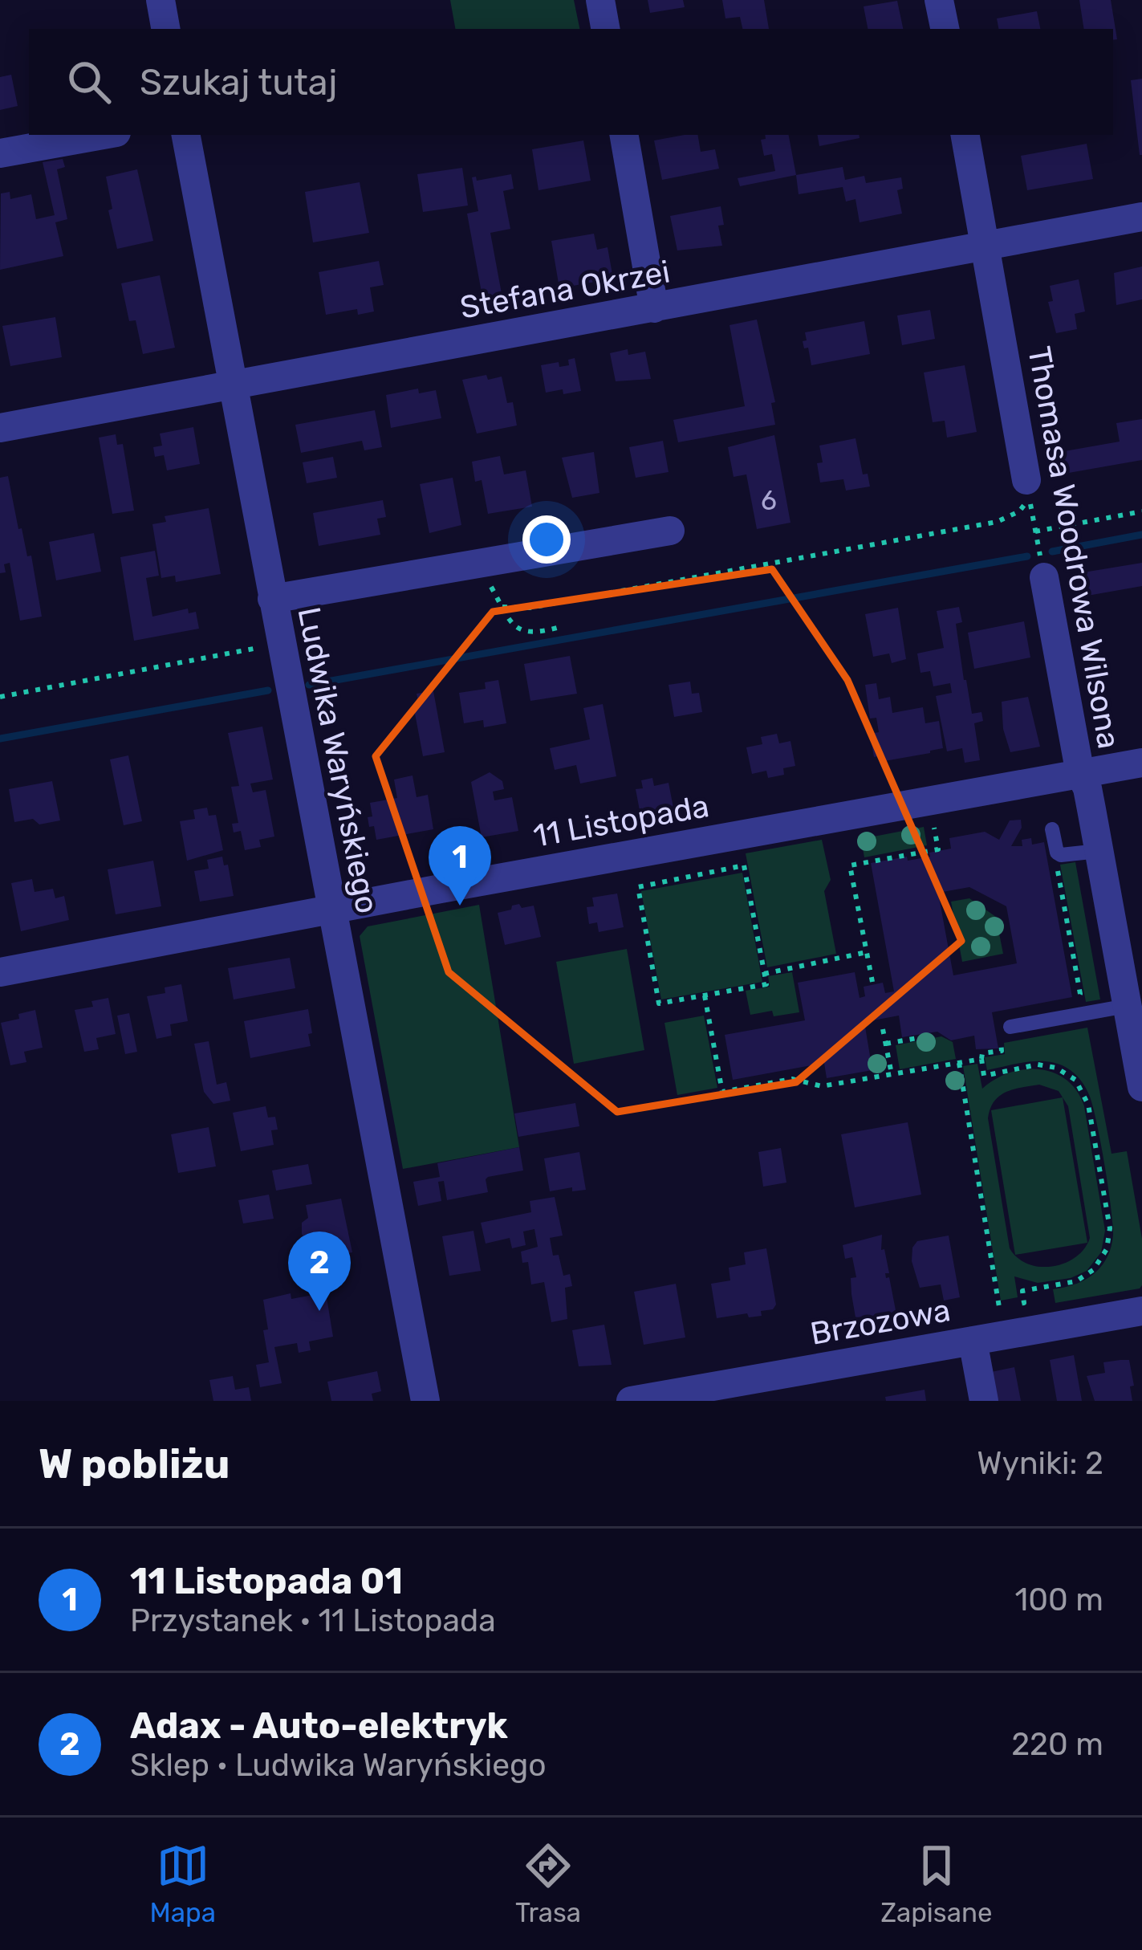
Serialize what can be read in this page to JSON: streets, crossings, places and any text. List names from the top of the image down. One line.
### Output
{"streets":{"street":["Stefana Okrzei","Thomasa Woodrowa Wilsona","Ludwika Waryńskiego","11 Listopada","Brzozowa"]},"crossings":[["Stefana Okrzei","Thomasa Woodrowa Wilsona"],["Stefana Okrzei","Ludwika Waryńskiego"],["Thomasa Woodrowa Wilsona","11 Listopada"],["Ludwika Waryńskiego","11 Listopada"]],"house_numbers":["6"],"page":{"search":"Szukaj tutaj","pins":["1","2"],"heading":["W pobliżu","Wyniki: 2"],"list":[{"mark":"1","name":"11 Listopada 01","note":"Przystanek · 11 Listopada","value":"100 m"},{"mark":"2","name":"Adax - Auto-elektryk","note":"Sklep · Ludwika Waryńskiego","value":"220 m"}],"nav":["Mapa","Trasa","Zapisane"]}}
